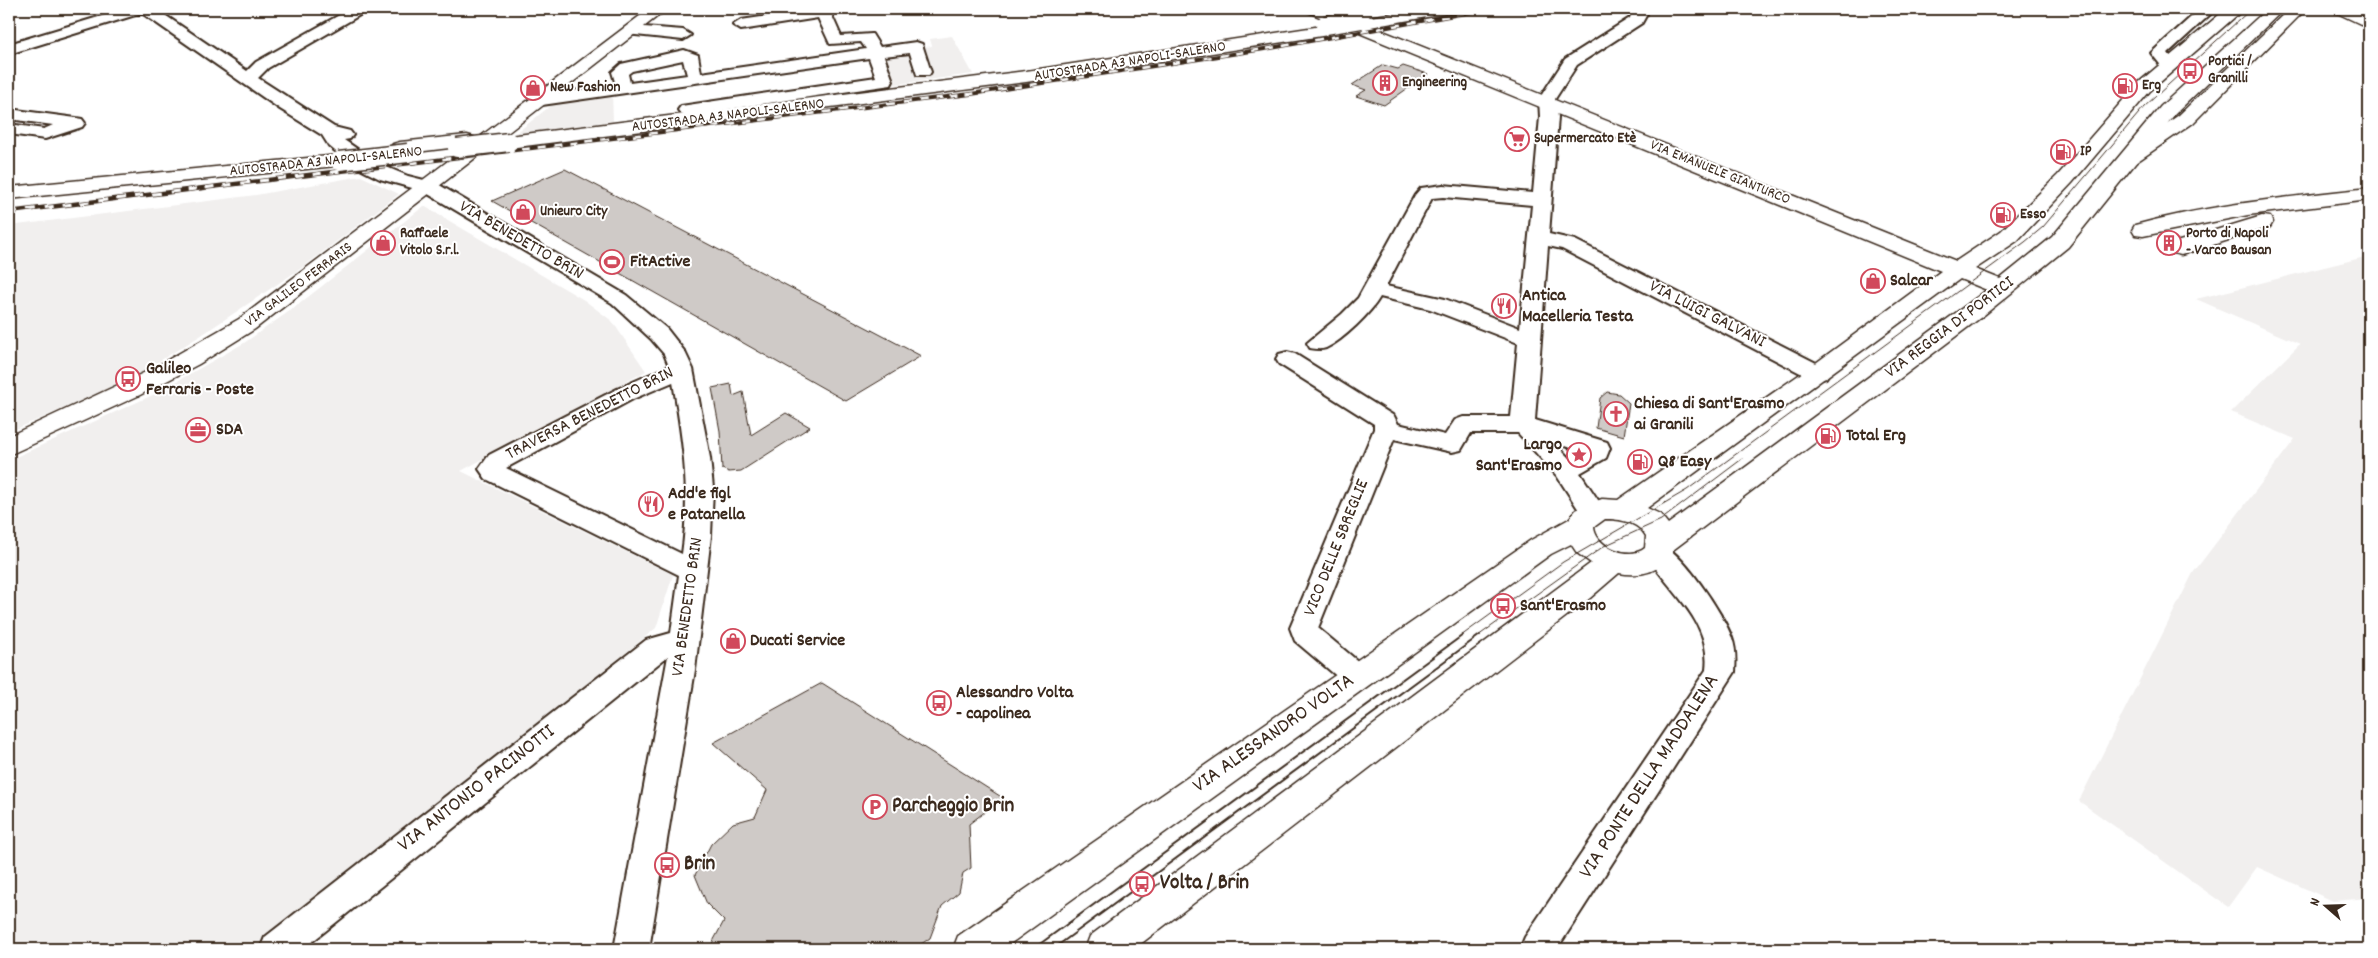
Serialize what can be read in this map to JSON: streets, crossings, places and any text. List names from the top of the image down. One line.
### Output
{"streets":{"main road":["AUTOSTRADA A3 NAPOLI-SALERNO","VIA EMANUELE GIANTURCO","VIA GALILEO FERRARIS","VIA REGGIA DI PORTICI","VIA ALESSANDRO VOLTA"],"street":["VIA BENEDETTO BRIN","VIA LUIGI GALVANI","TRAVERSA BENEDETTO BRIN","VICO DELLE SBREGLIE","VIA PONTE DELLA MADDALENA","VIA ANTONIO PACINOTTI"]},"crossings":[["VIA EMANUELE GIANTURCO","VIA REGGIA DI PORTICI"],["VIA BENEDETTO BRIN","VIA GALILEO FERRARIS"],["VIA BENEDETTO BRIN","TRAVERSA BENEDETTO BRIN"],["VIA BENEDETTO BRIN","VIA ANTONIO PACINOTTI"],["VIA REGGIA DI PORTICI","VIA ALESSANDRO VOLTA"],["VIA REGGIA DI PORTICI","VIA PONTE DELLA MADDALENA"],["VICO DELLE SBREGLIE","VIA ALESSANDRO VOLTA"],["VIA ALESSANDRO VOLTA","VIA PONTE DELLA MADDALENA"]],"places":{"bus stop":["Portici / Granilli","Galileo Ferraris - Poste","Sant'Erasmo","Alessandro Volta - capolinea","Brin","Volta / Brin"],"building":["Engineering","Porto di Napoli - Varco Bausan"],"fuel station":["Erg","IP","Esso","Total Erg","Q8 Easy"],"shop":["New Fashion","Unieuro City","Raffaele Vitolo S.r.l.","Salcar","Ducati Service"],"supermarket":["Supermercato Etè"],"sports":["FitActive"],"restaurant":["Antica Macelleria Testa","Add'e figl e Patanella"],"church":["Chiesa di Sant'Erasmo ai Granili"],"office":["SDA"],"place":["Largo Sant'Erasmo"],"parking":["Parcheggio Brin"]},"north":"left"}
